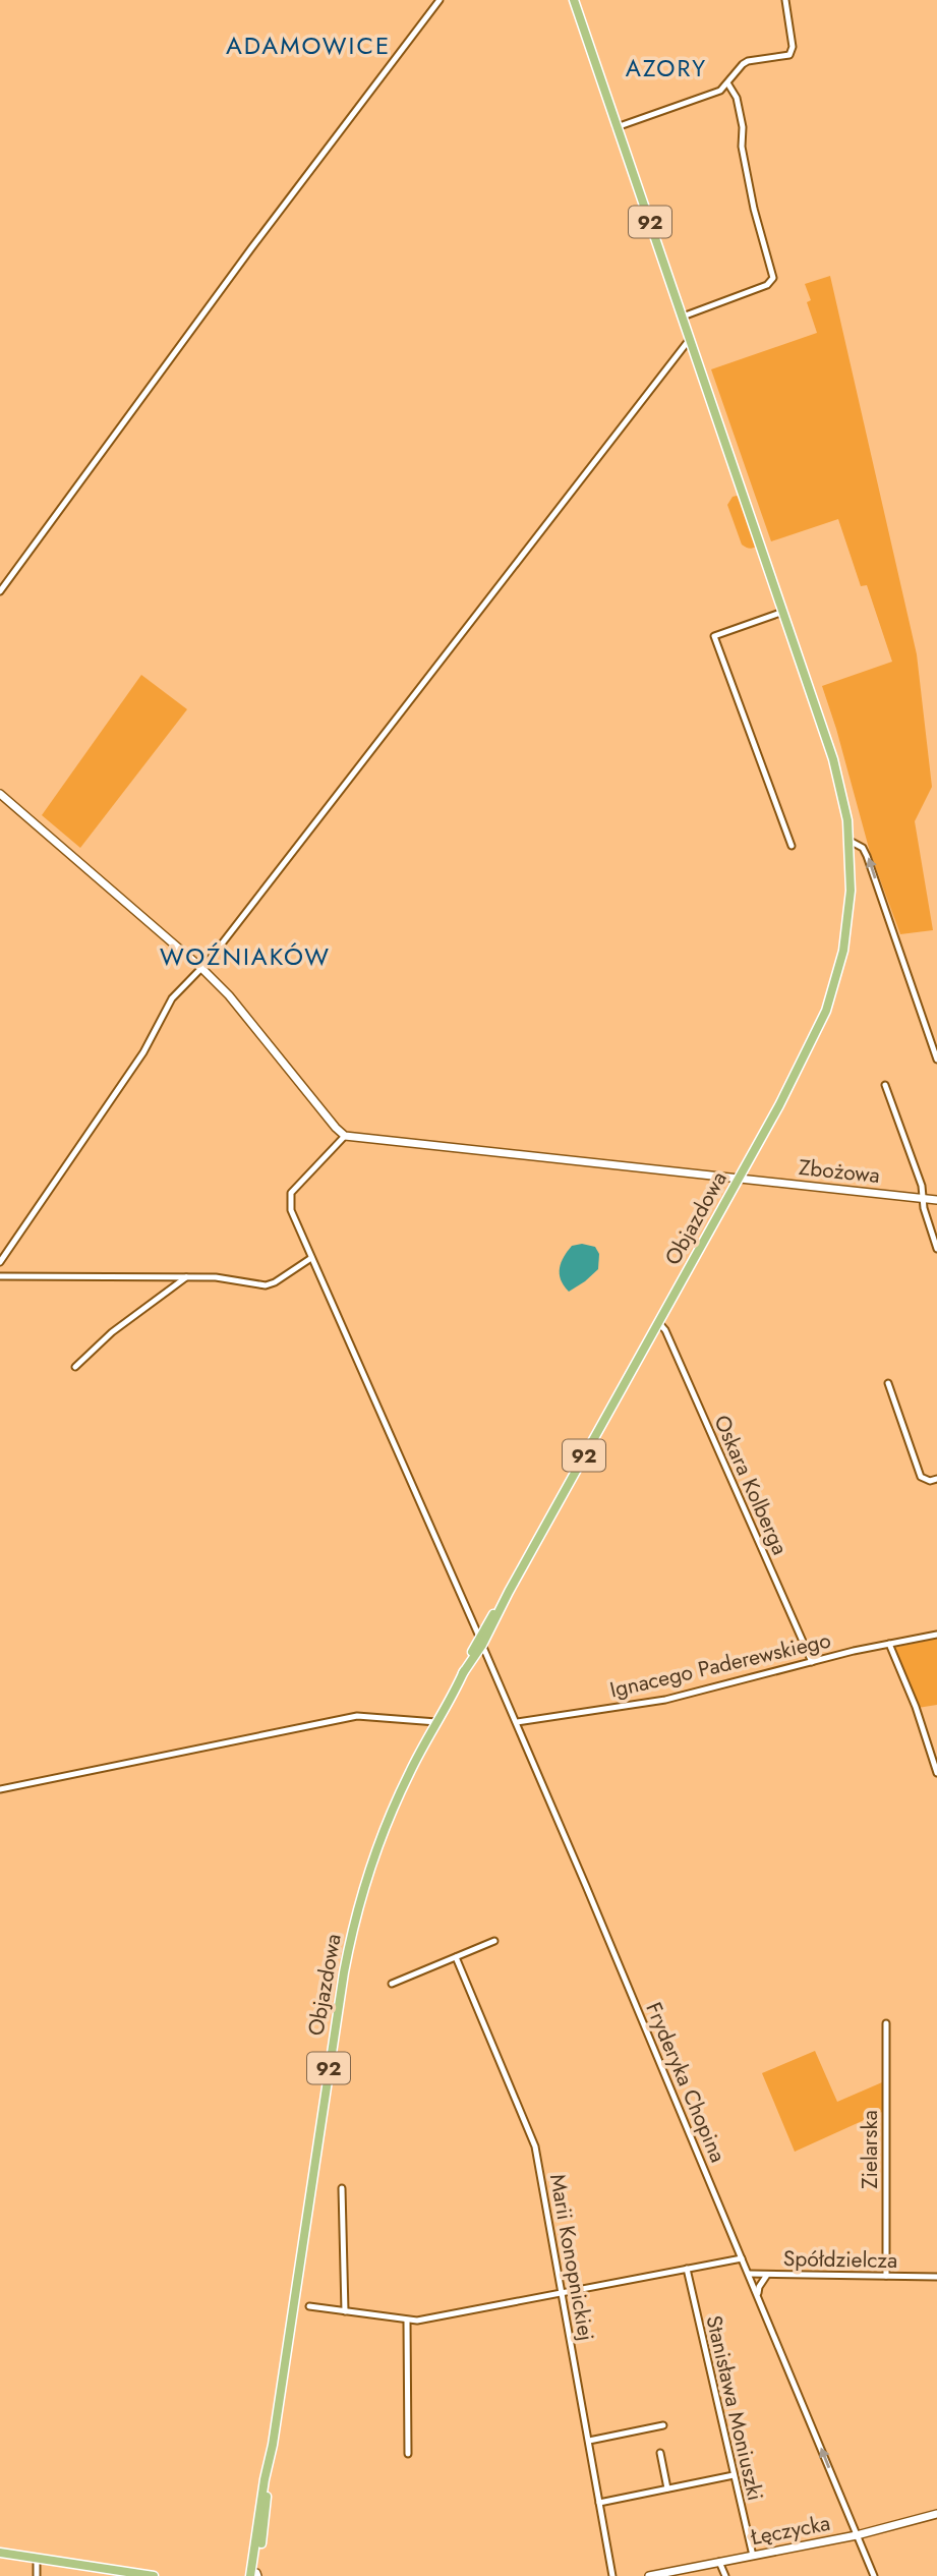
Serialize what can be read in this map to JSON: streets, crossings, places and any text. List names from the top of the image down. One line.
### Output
{"streets":{"main road":["92","Objazdowa"],"street":["Zbożowa","Oskara Kolberga","Ignacego Paderewskiego","Fryderyka Chopina","Zielarska","Marii Konopnickiej","Spółdzielcza","Stanisława Moniuszki","Łęczycka"]},"crossings":[["92","Objazdowa"],["Zbożowa","Objazdowa"],["Zbożowa","Fryderyka Chopina"],["Objazdowa","Oskara Kolberga"],["Objazdowa","Fryderyka Chopina"],["Oskara Kolberga","Ignacego Paderewskiego"],["Ignacego Paderewskiego","Fryderyka Chopina"],["Fryderyka Chopina","Spółdzielcza"],["Fryderyka Chopina","Łęczycka"],["Zielarska","Spółdzielcza"],["Stanisława Moniuszki","Łęczycka"]],"districts":["ADAMOWICE","AZORY","WOŹNIAKÓW"]}
